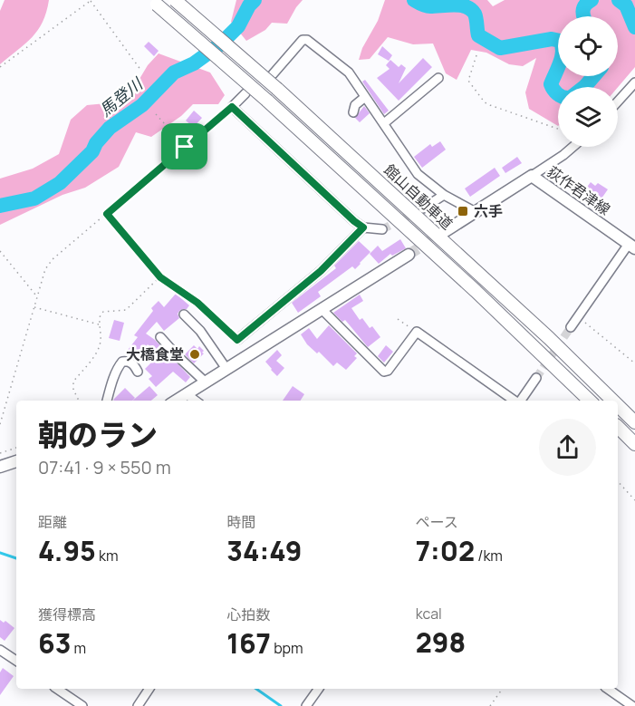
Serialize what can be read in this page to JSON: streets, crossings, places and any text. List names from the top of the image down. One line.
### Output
{"streets":{"highway":["館山自動車道"],"main road":["荻作君津線"]},"water":["馬登川"],"places":{"transit":["六手"],"other":["大橋食堂"]},"page":{"heading":["朝のラン","07:41 · 9 × 550 m"],"stats":[["距離","4.95 km"],["時間","34:49"],["ペース","7:02 /km"],["獲得標高","63 m"],["心拍数","167 bpm"],["kcal","298"]]}}
